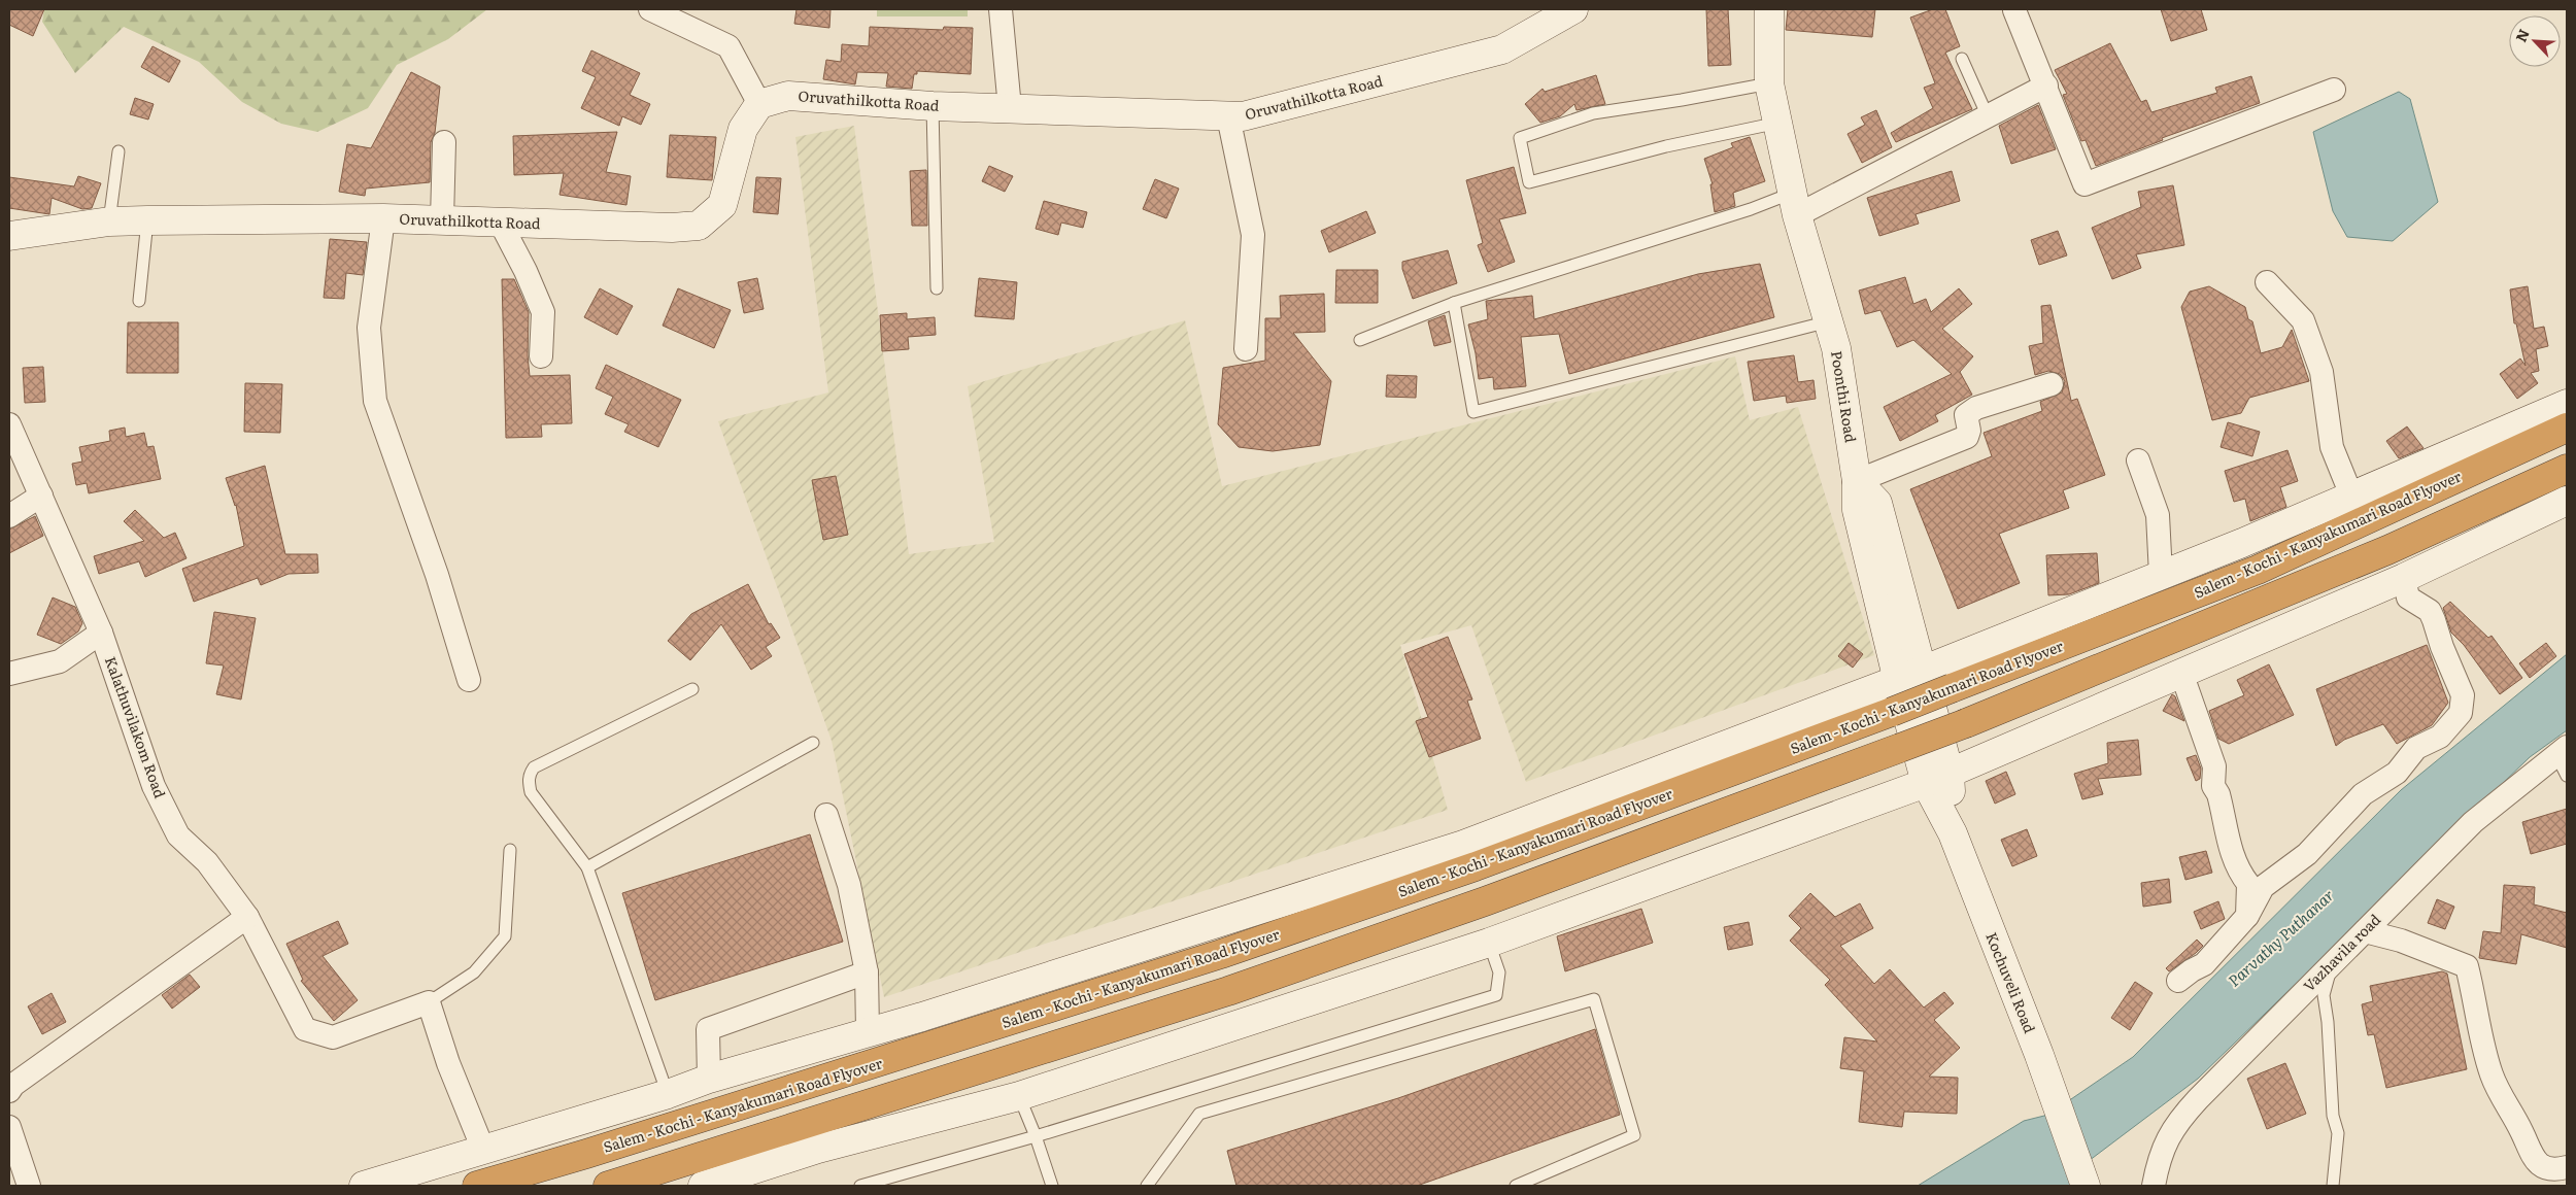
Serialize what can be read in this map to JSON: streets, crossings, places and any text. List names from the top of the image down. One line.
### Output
{"streets":{"highway":["Salem - Kochi - Kanyakumari Road Flyover"],"street":["Oruvathilkotta Road","Poonthi Road","Kalathuvilakom Road","Vazhavila road","Kochuveli Road"]},"crossings":[["Poonthi Road","Kochuveli Road"]],"water":["Parvathy Puthanar"],"north":"top left"}
